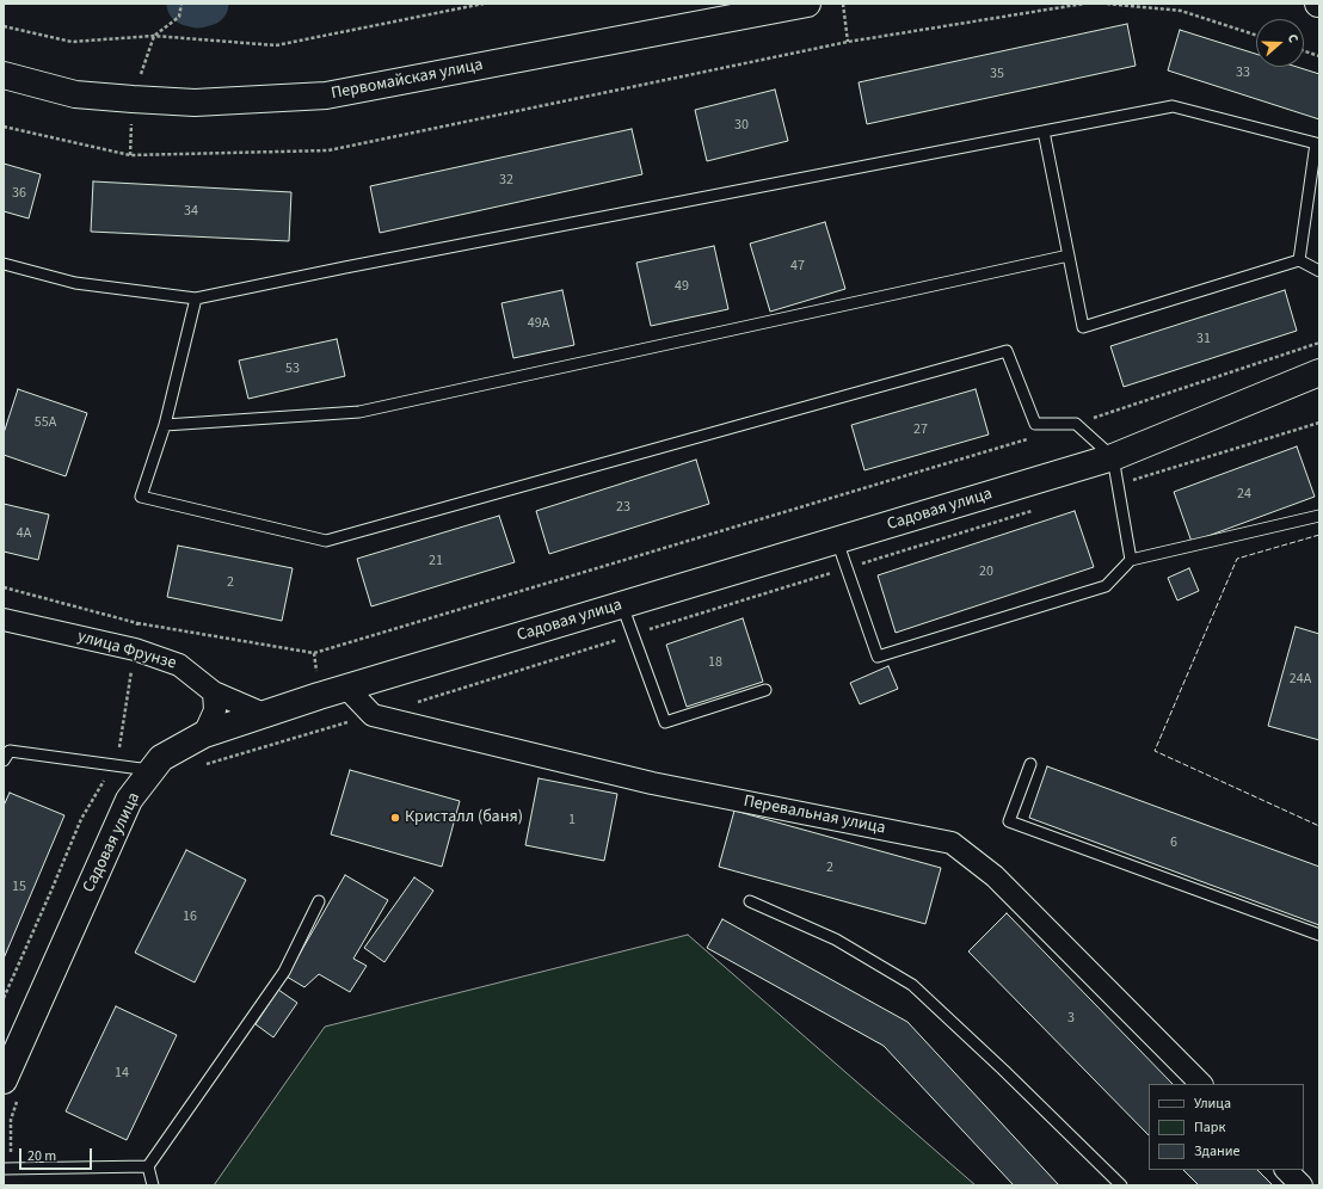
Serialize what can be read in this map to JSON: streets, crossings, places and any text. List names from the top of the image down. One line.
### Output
{"streets":{"street":["Первомайская улица","Садовая улица","улица Фрунзе","Перевальная улица"]},"crossings":[["Садовая улица","улица Фрунзе"]],"places":["Кристалл (баня)"],"house_numbers":["33","35","30","32","36","34","47","49","49А","31","53","55А","27","24","23","4А","21","20","2","18","24А","1","6","2","15","16","3","14"],"legend":["Улица","Парк","Здание"],"scale_bar":"20 m","north":"right"}
